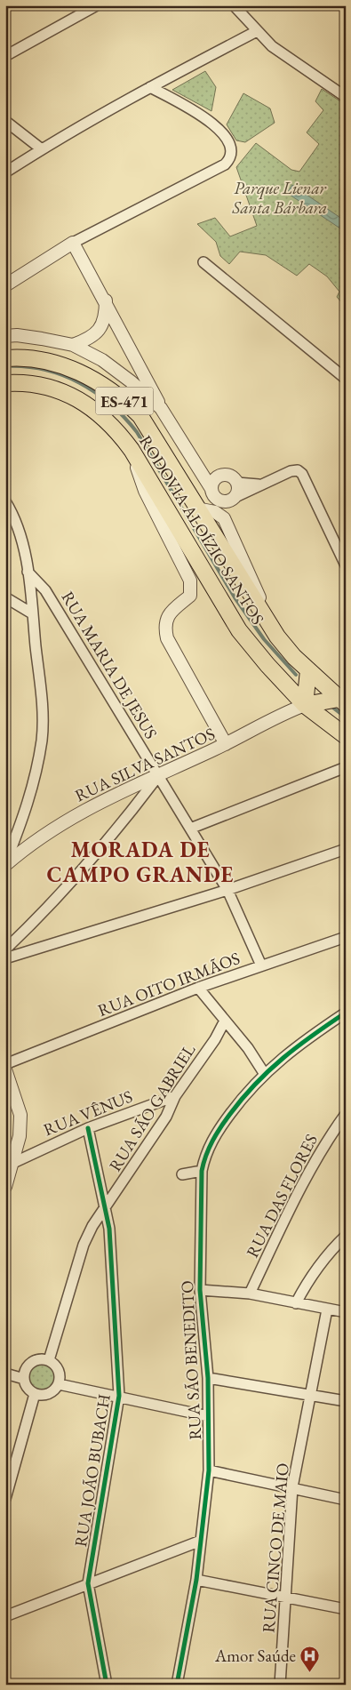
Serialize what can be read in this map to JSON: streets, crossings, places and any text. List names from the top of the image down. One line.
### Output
{"streets":{"main road":["ES-471","RODOVIA ALOÍZIO SANTOS"],"street":["RUA MARIA DE JESUS","RUA SILVA SANTOS","RUA OITO IRMÃOS","RUA SÃO GABRIEL","RUA VÊNUS","RUA DAS FLORES","RUA SÃO BENEDITO","RUA JOÃO BUBACH","RUA CINCO DE MAIO"]},"crossings":[["RODOVIA ALOÍZIO SANTOS","RUA SILVA SANTOS"],["RUA MARIA DE JESUS","RUA SILVA SANTOS"],["RUA MARIA DE JESUS","RUA OITO IRMÃOS"],["RUA SÃO GABRIEL","RUA VÊNUS"],["RUA SÃO GABRIEL","RUA JOÃO BUBACH"],["RUA VÊNUS","RUA JOÃO BUBACH"]],"districts":["MORADA DE CAMPO GRANDE"],"parks":["Parque Lienar Santa Bárbara"],"places":{"hospital":["Amor Saúde"]}}
